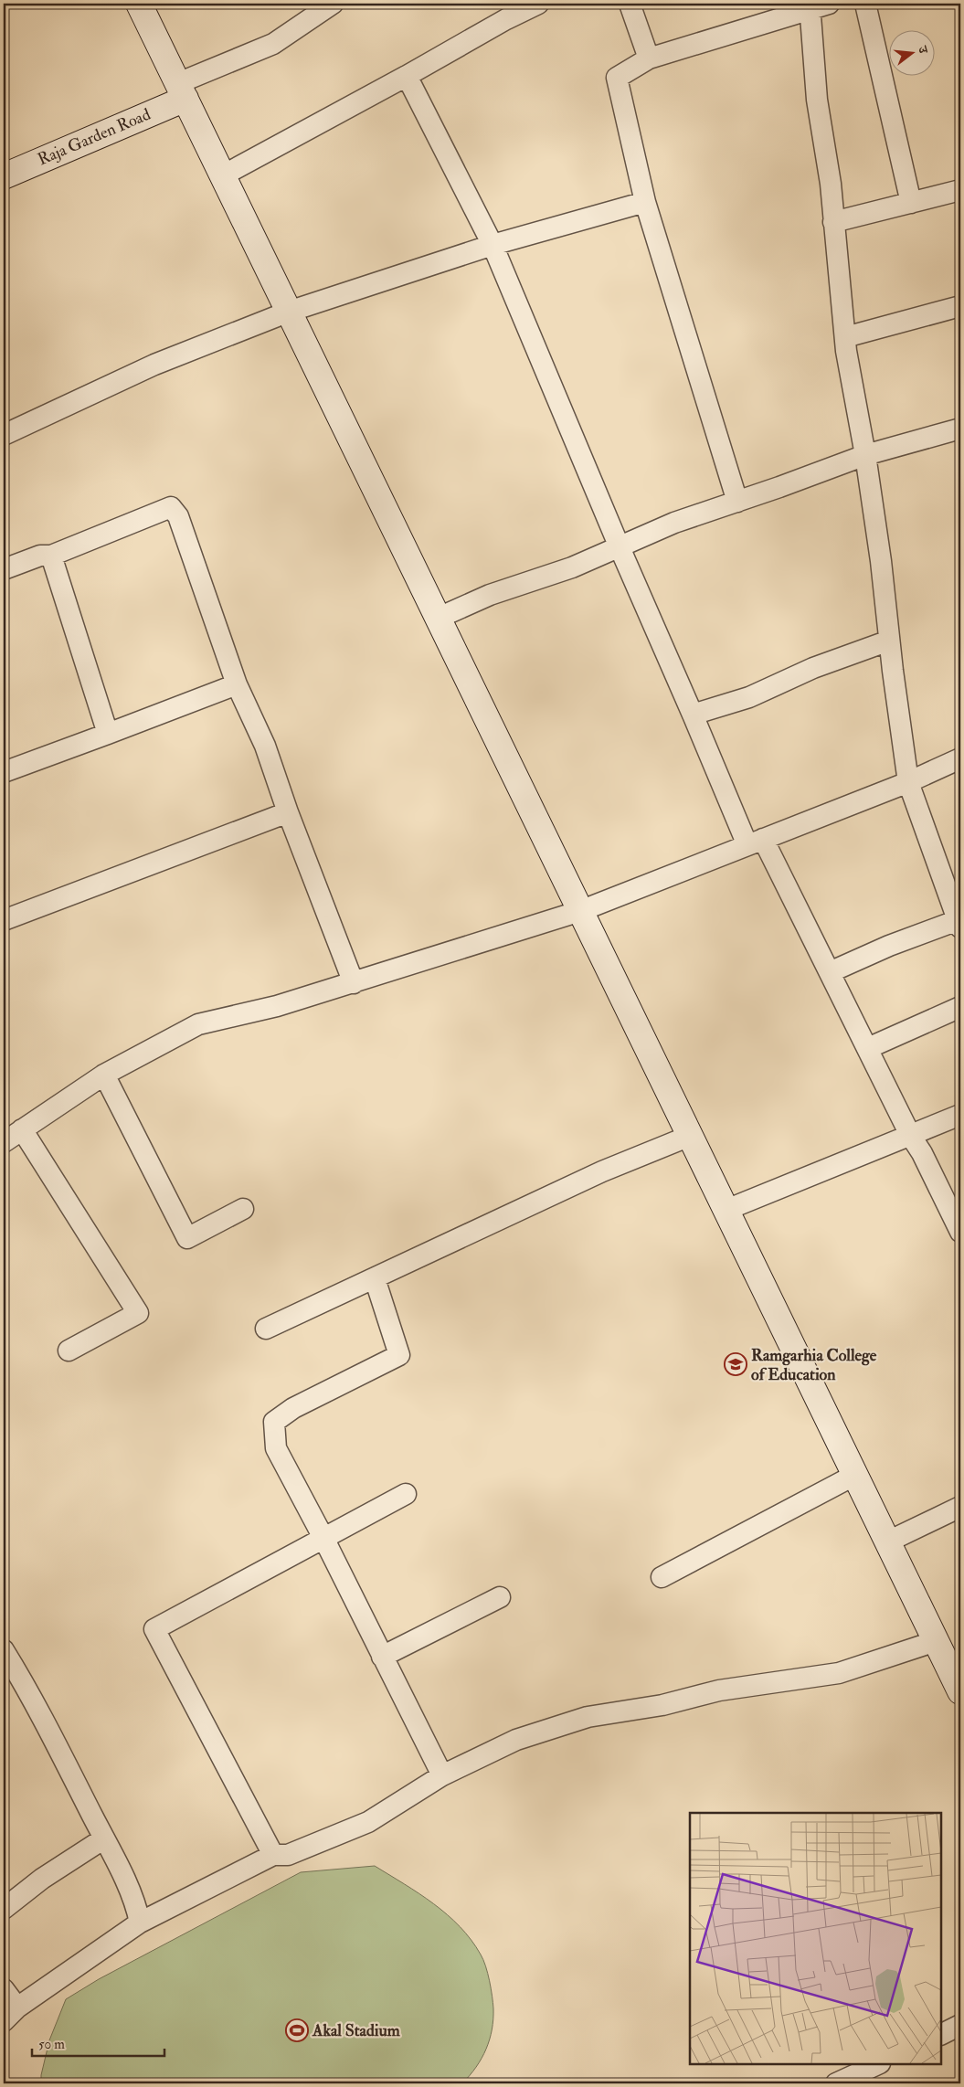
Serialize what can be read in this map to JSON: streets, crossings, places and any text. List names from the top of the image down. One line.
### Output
{"streets":{"main road":["Raja Garden Road"]},"places":{"school or university":["Ramgarhia College of Education"],"sports":["Akal Stadium"]},"scale_bar":"50 m","north":"right"}
